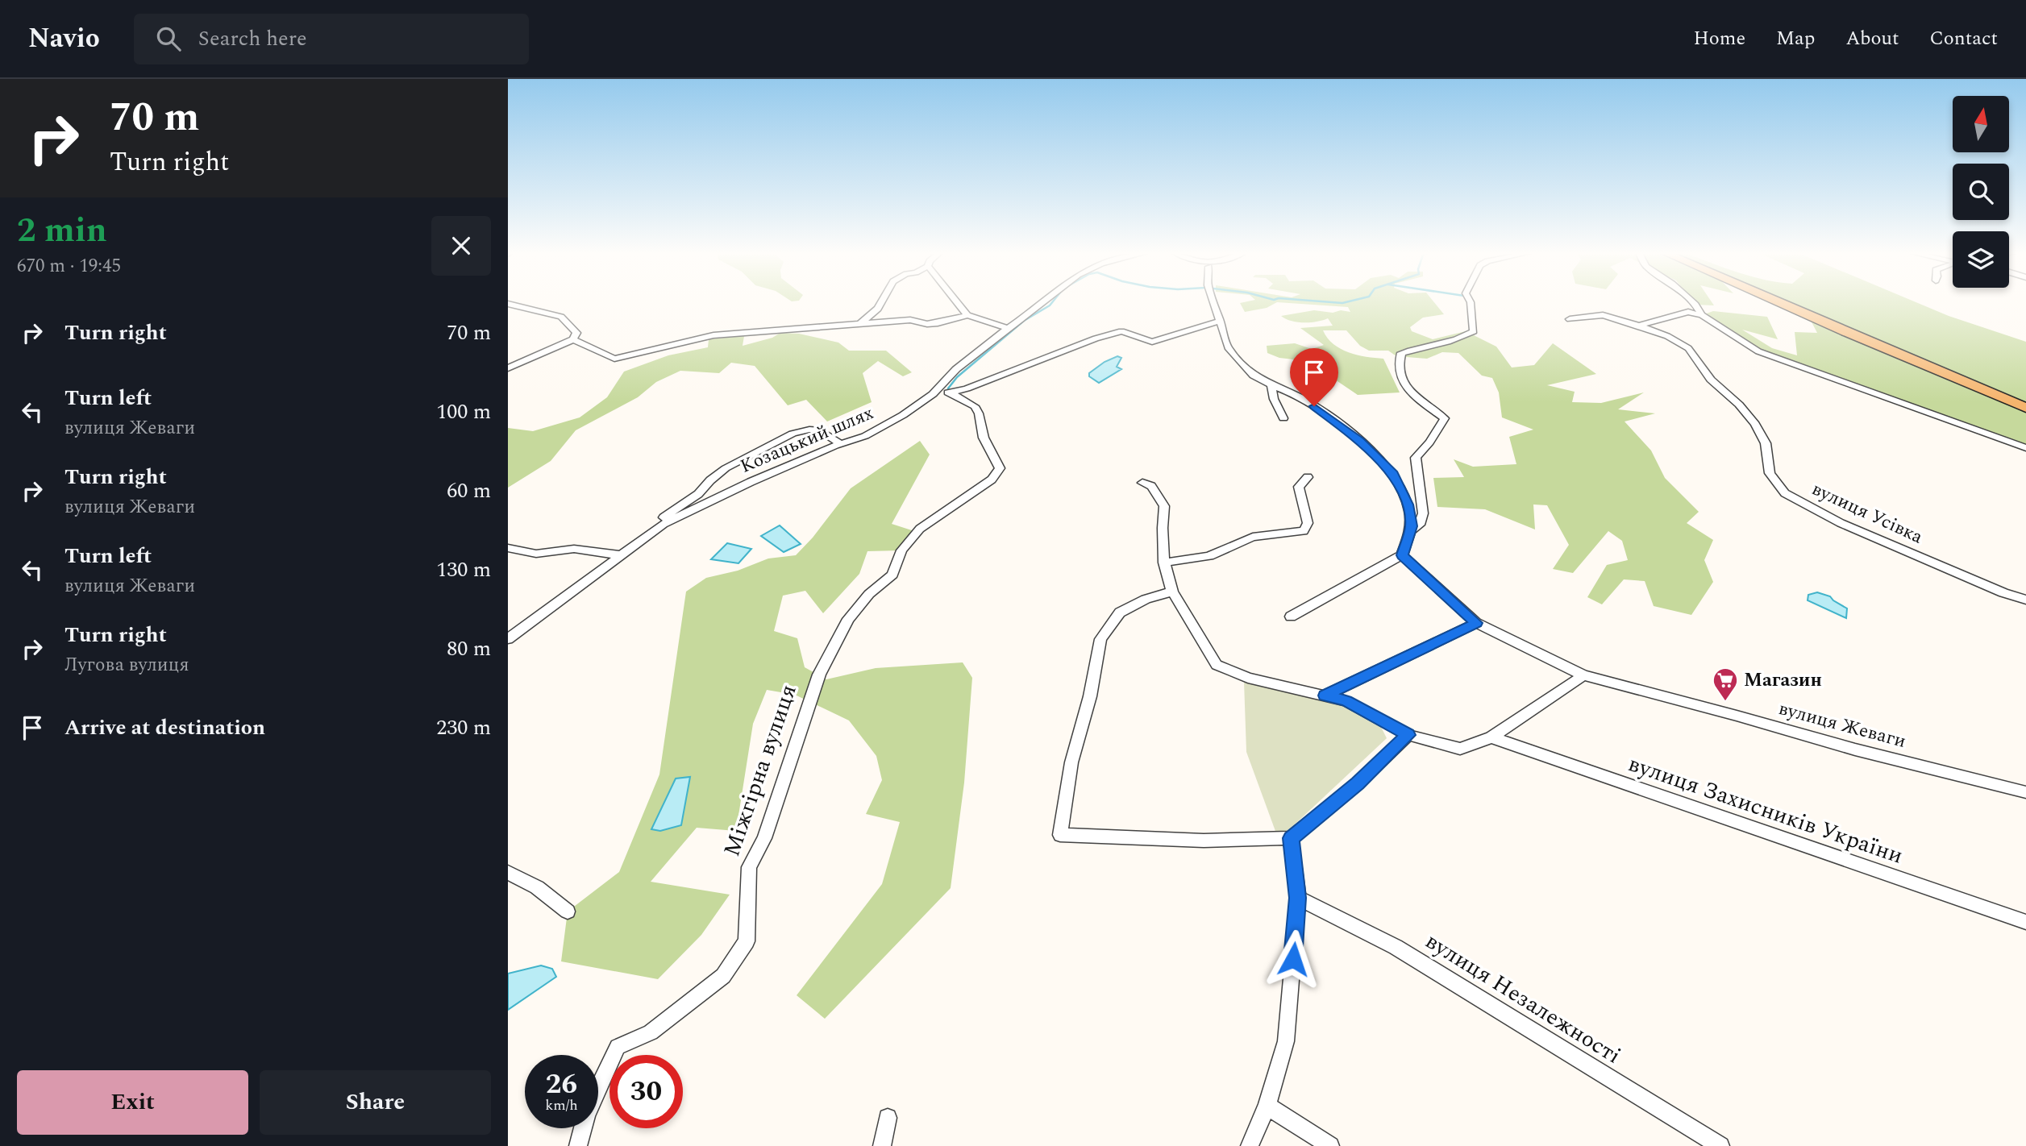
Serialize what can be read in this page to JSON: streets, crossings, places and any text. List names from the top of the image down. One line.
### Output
{"streets":{"street":["Козацький шлях","вулиця Усівка","вулиця Жеваги","Міжгірна вулиця","вулиця Захисників України","вулиця Незалежності"]},"places":{"supermarket":["Магазин"]},"north":"top","page":{"header":"Navio","search":"Search here","nav":["Home","Map","About","Contact"],"turn":["70 m","Turn right"],"heading":["2 min","670 m · 19:45"],"list":[{"name":"Turn right","value":"70 m"},{"name":"Turn left","note":"вулиця Жеваги","value":"100 m"},{"name":"Turn right","note":"вулиця Жеваги","value":"60 m"},{"name":"Turn left","note":"вулиця Жеваги","value":"130 m"},{"name":"Turn right","note":"Лугова вулиця","value":"80 m"},{"name":"Arrive at destination","value":"230 m"}],"speed":"26 km/h","limit":"30","buttons":["Exit","Share"]}}
